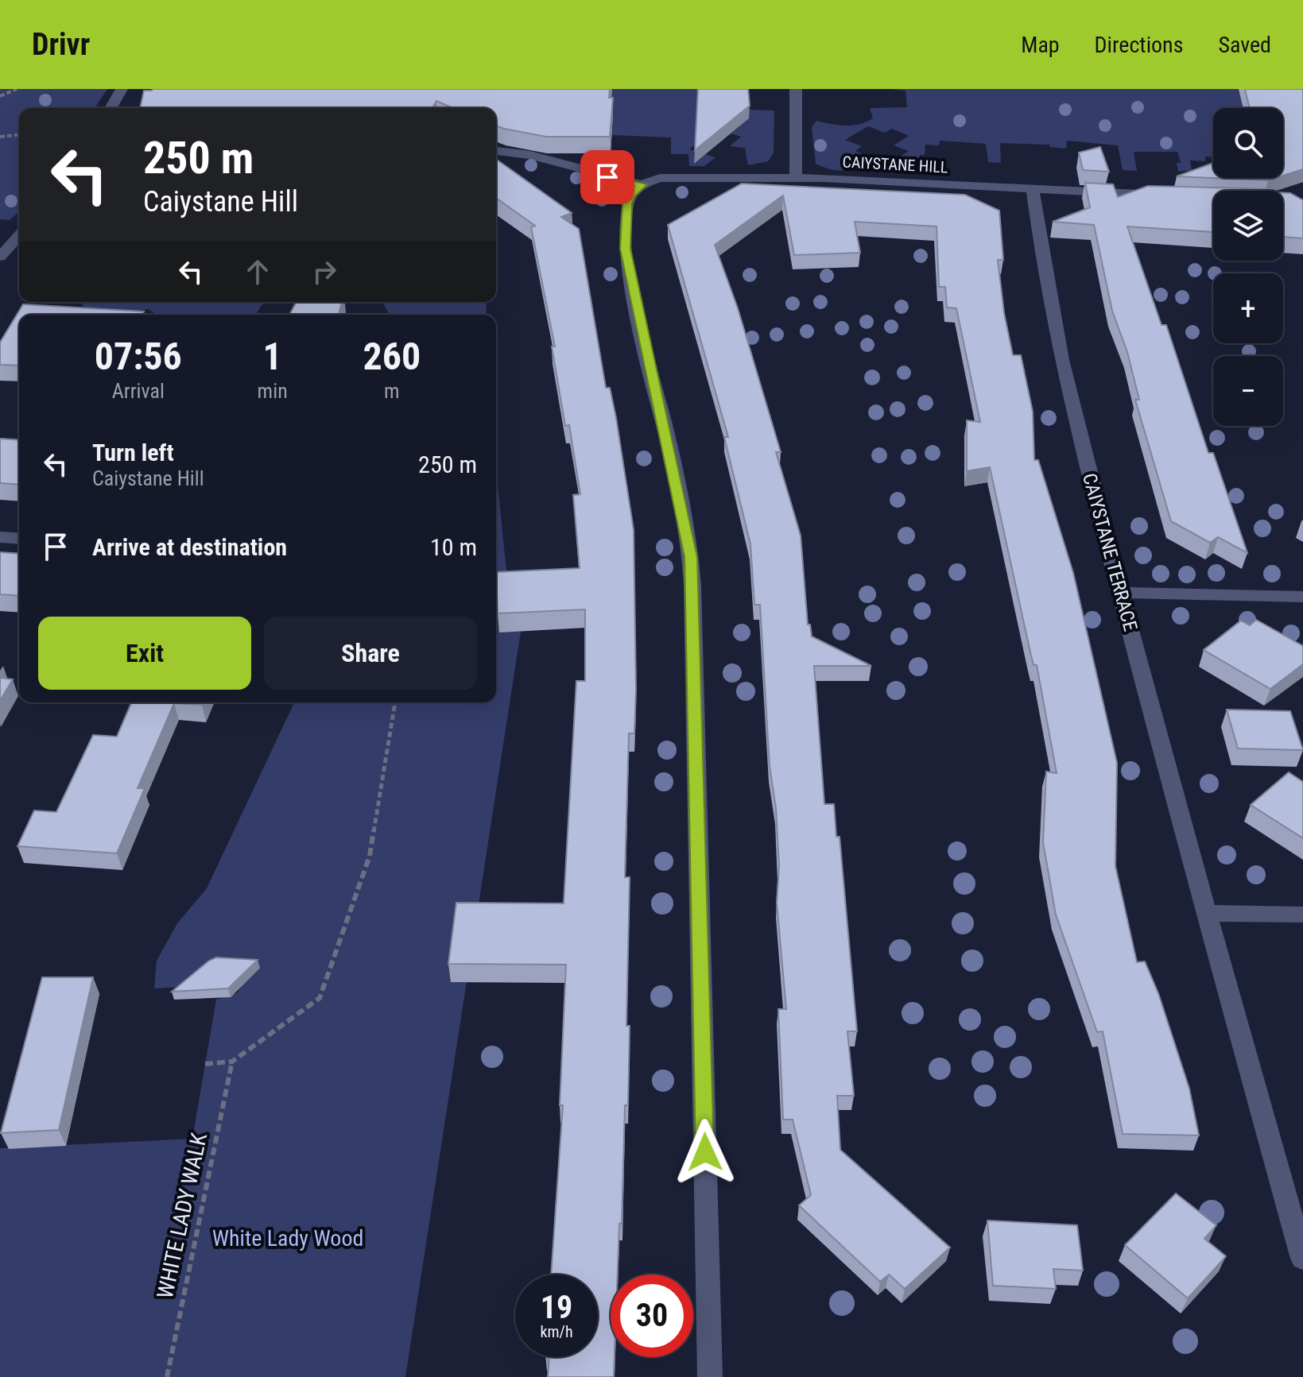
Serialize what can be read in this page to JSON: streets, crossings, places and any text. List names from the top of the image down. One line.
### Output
{"streets":{"street":["CAIYSTANE HILL","CAIYSTANE TERRACE"],"path":["WHITE LADY WALK"]},"crossings":[["CAIYSTANE HILL","CAIYSTANE TERRACE"]],"parks":["White Lady Wood"],"page":{"header":"Drivr","nav":["Map","Directions","Saved"],"map_buttons":["+","−"],"turn":["250 m","Caiystane Hill"],"eta":["07:56","Arrival","1","min","260","m"],"list":[{"name":"Turn left","note":"Caiystane Hill","value":"250 m"},{"name":"Arrive at destination","value":"10 m"}],"buttons":["Exit","Share"],"speed":"19 km/h","limit":"30"}}
